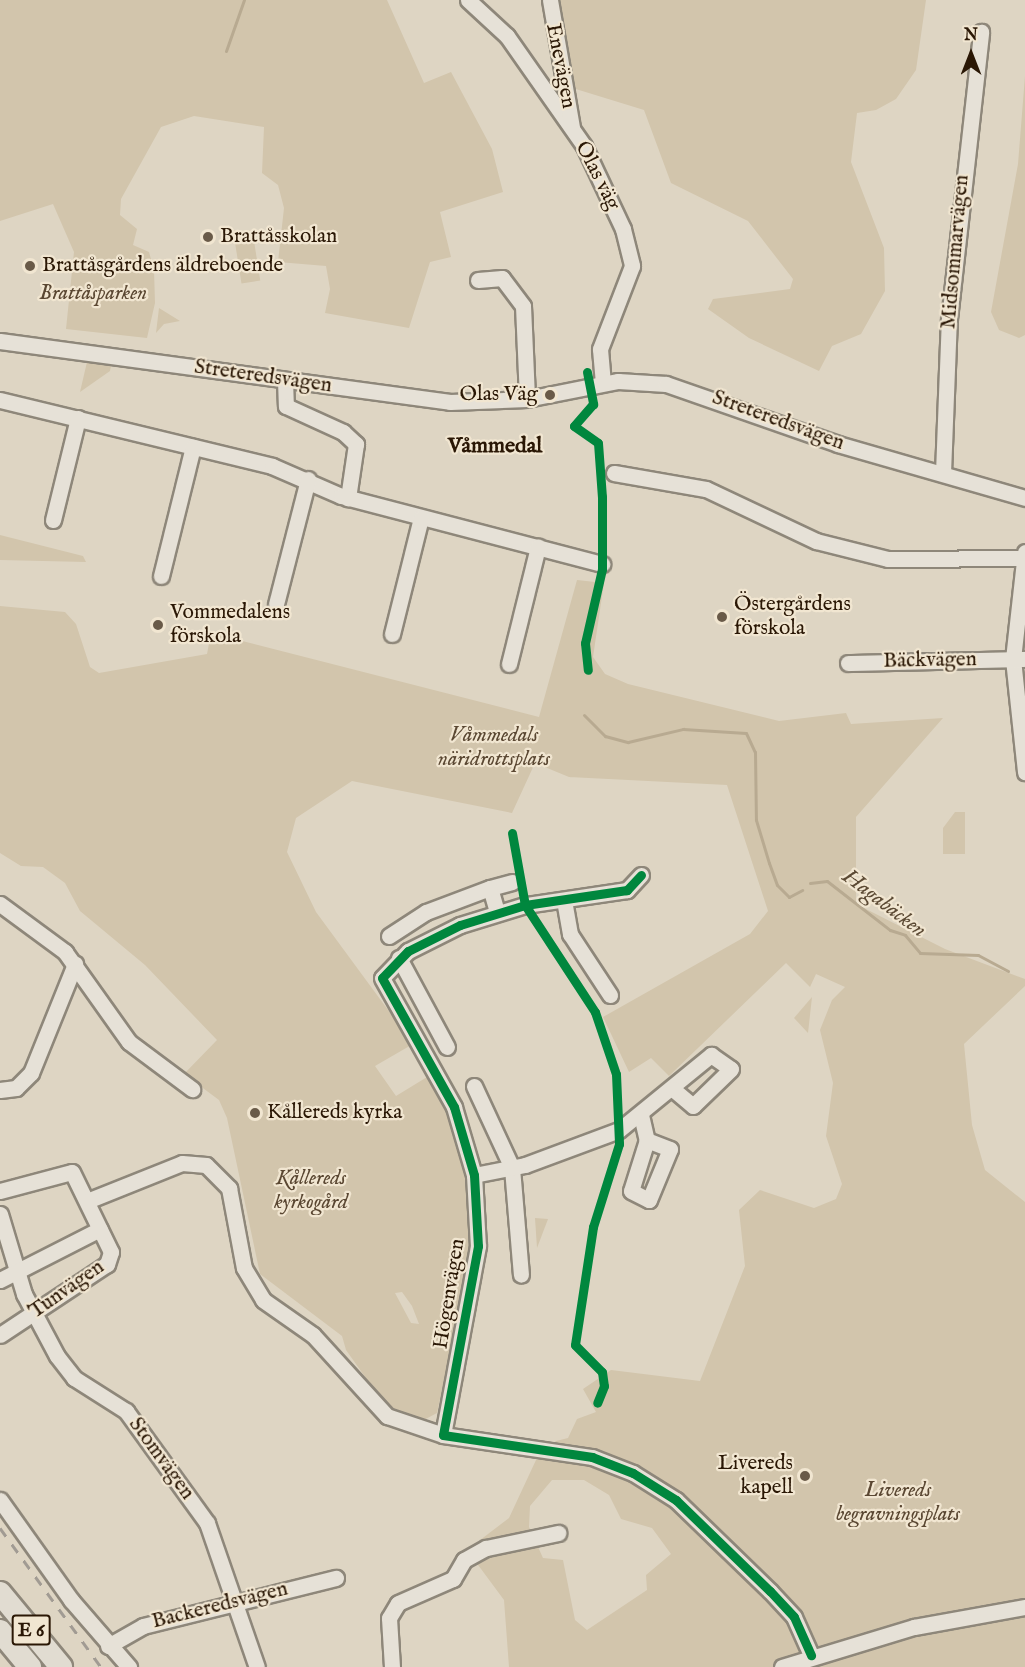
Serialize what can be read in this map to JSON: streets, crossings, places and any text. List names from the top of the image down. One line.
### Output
{"streets":{"highway":["E 6"],"street":["Enevägen","Olas väg","Midsommarvägen","Streteredsvägen","Bäckvägen","Tunvägen","Högenvägen","Stomvägen","Backeredsvägen"]},"crossings":[["Enevägen","Olas väg"],["Olas väg","Streteredsvägen"],["Midsommarvägen","Streteredsvägen"],["Tunvägen","Stomvägen"],["Stomvägen","Backeredsvägen"]],"districts":["Våmmedal"],"water":["Hagabäcken"],"parks":["Brattåsparken","Våmmedals näridrottsplats","Kållereds kyrkogård","Livereds begravningsplats"],"places":["Brattåsskolan","Brattåsgårdens äldreboende","Olas Väg","Östergårdens förskola","Vommedalens förskola","Kållereds kyrka","Livereds kapell"],"north":"top"}
